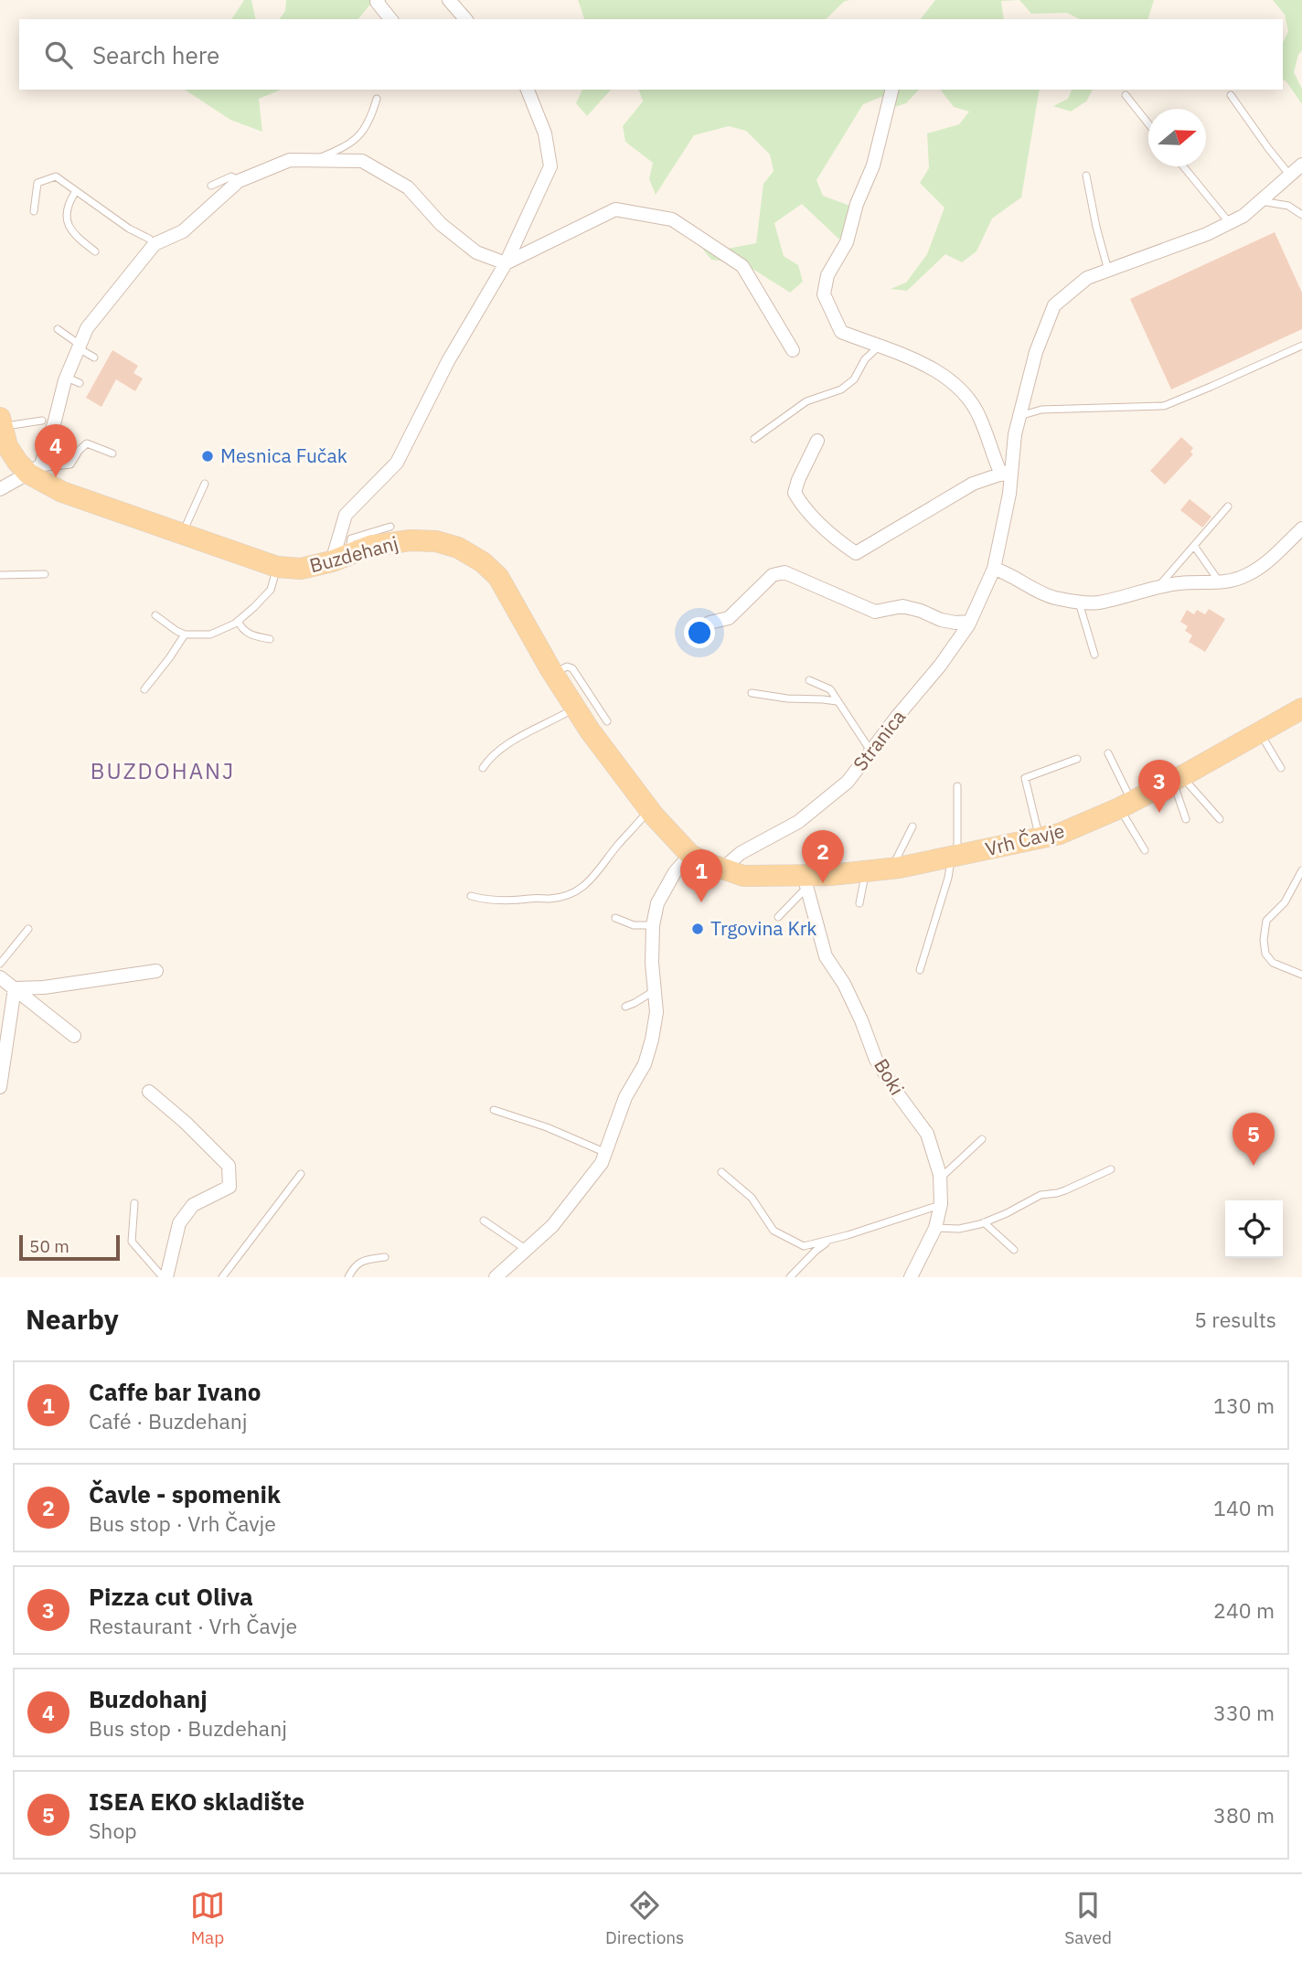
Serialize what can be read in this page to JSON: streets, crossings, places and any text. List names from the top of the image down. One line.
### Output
{"streets":{"main road":["Buzdehanj","Vrh Čavje"],"street":["Stranica","Boki"]},"crossings":[["Buzdehanj","Stranica"],["Buzdehanj","Vrh Čavje"],["Stranica","Vrh Čavje"],["Vrh Čavje","Boki"]],"districts":["BUZDOHANJ"],"places":["Mesnica Fučak","Trgovina Krk"],"scale_bar":"50 m","north":"right","page":{"search":"Search here","pins":["4","3","2","1","5"],"scale":"50 m","heading":["Nearby","5 results"],"list":[{"mark":"1","name":"Caffe bar Ivano","note":"Café · Buzdehanj","value":"130 m"},{"mark":"2","name":"Čavle - spomenik","note":"Bus stop · Vrh Čavje","value":"140 m"},{"mark":"3","name":"Pizza cut Oliva","note":"Restaurant · Vrh Čavje","value":"240 m"},{"mark":"4","name":"Buzdohanj","note":"Bus stop · Buzdehanj","value":"330 m"},{"mark":"5","name":"ISEA EKO skladište","note":"Shop","value":"380 m"}],"nav":["Map","Directions","Saved"]}}
